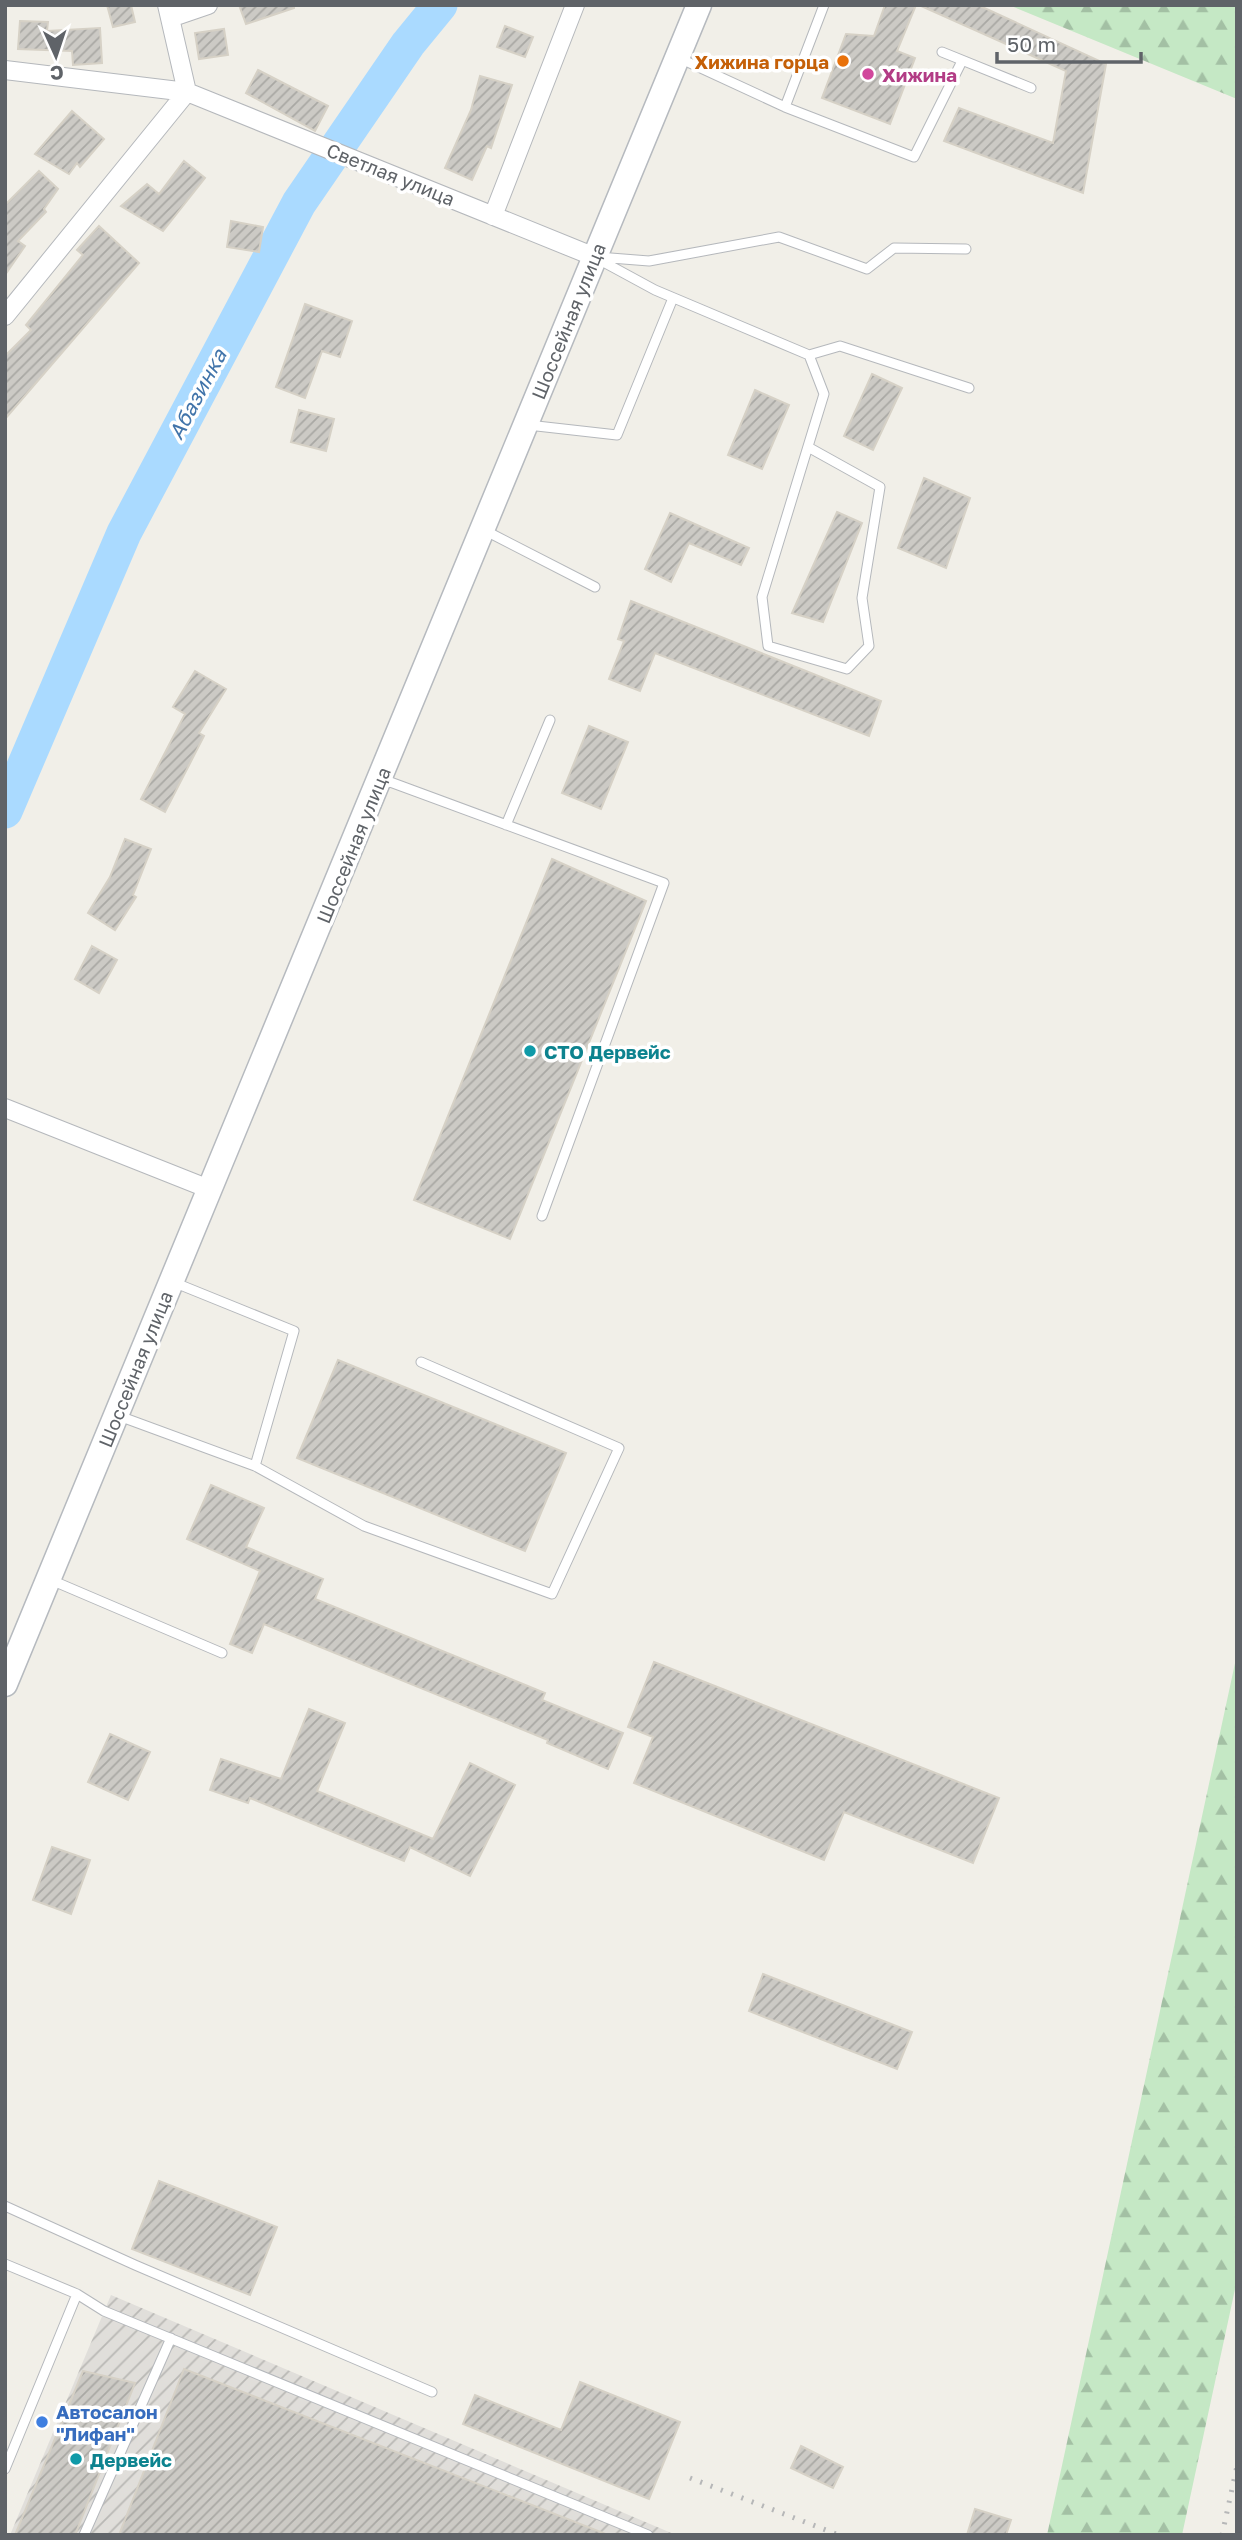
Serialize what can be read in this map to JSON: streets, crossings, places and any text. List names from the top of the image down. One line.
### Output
{"streets":{"main road":["Шоссейная улица"],"street":["Светлая улица"]},"crossings":[["Светлая улица","Шоссейная улица"]],"water":["Абазинка"],"places":["Хижина горца","Хижина","СТО Дервейс","Автосалон \"Лифан\"","Дервейс"],"scale_bar":"50 m","north":"bottom"}
